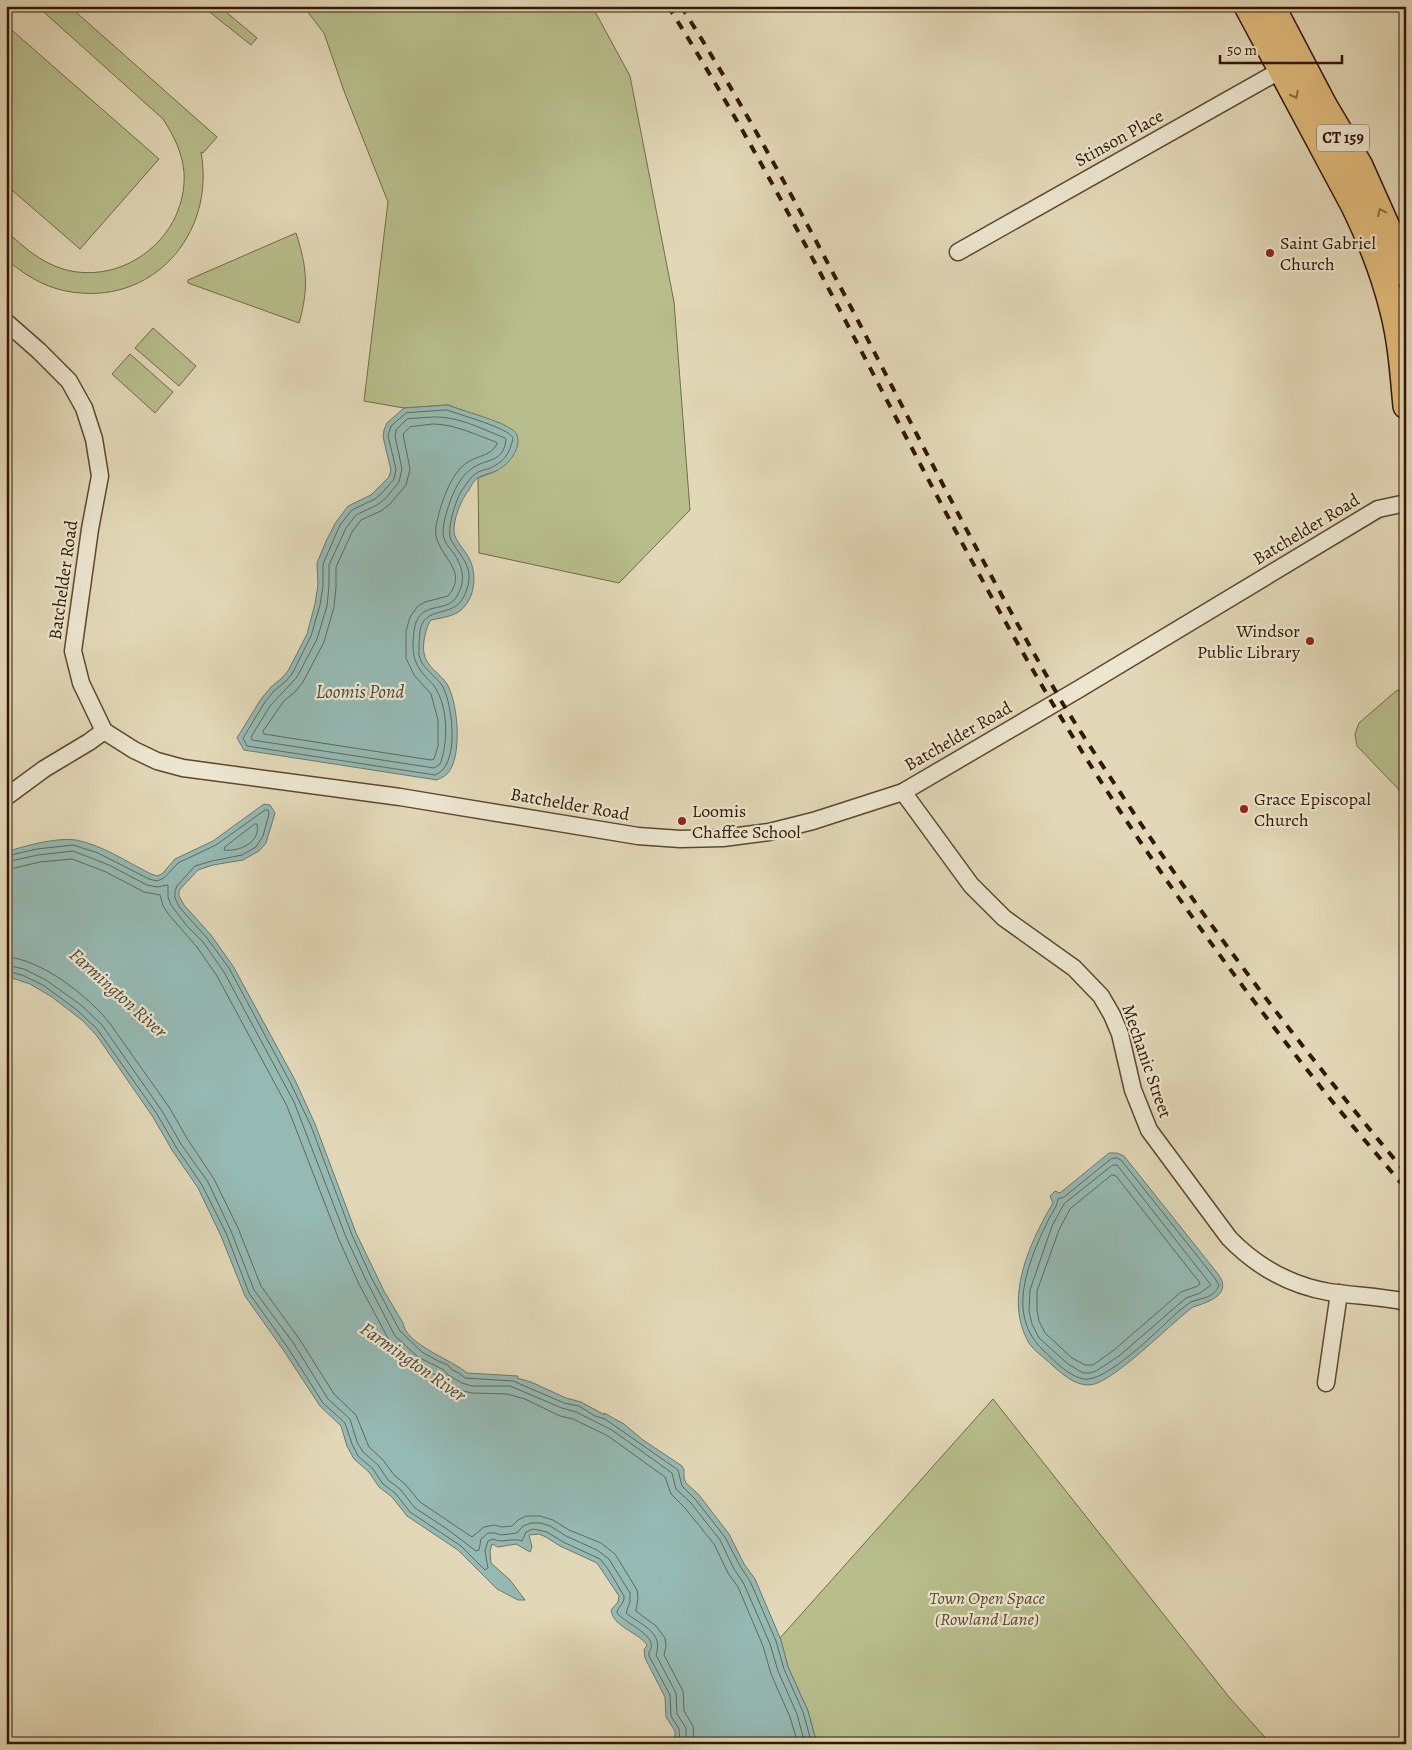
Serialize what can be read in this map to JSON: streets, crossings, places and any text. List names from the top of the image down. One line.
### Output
{"streets":{"main road":["CT 159"],"street":["Stinson Place","Batchelder Road","Mechanic Street"]},"crossings":[["Stinson Place","CT 159"],["Batchelder Road","Mechanic Street"]],"water":["Loomis Pond","Farmington River"],"parks":["Town Open Space (Rowland Lane)"],"places":["Saint Gabriel Church","Windsor Public Library","Grace Episcopal Church","Loomis Chaffee School"],"scale_bar":"50 m"}
